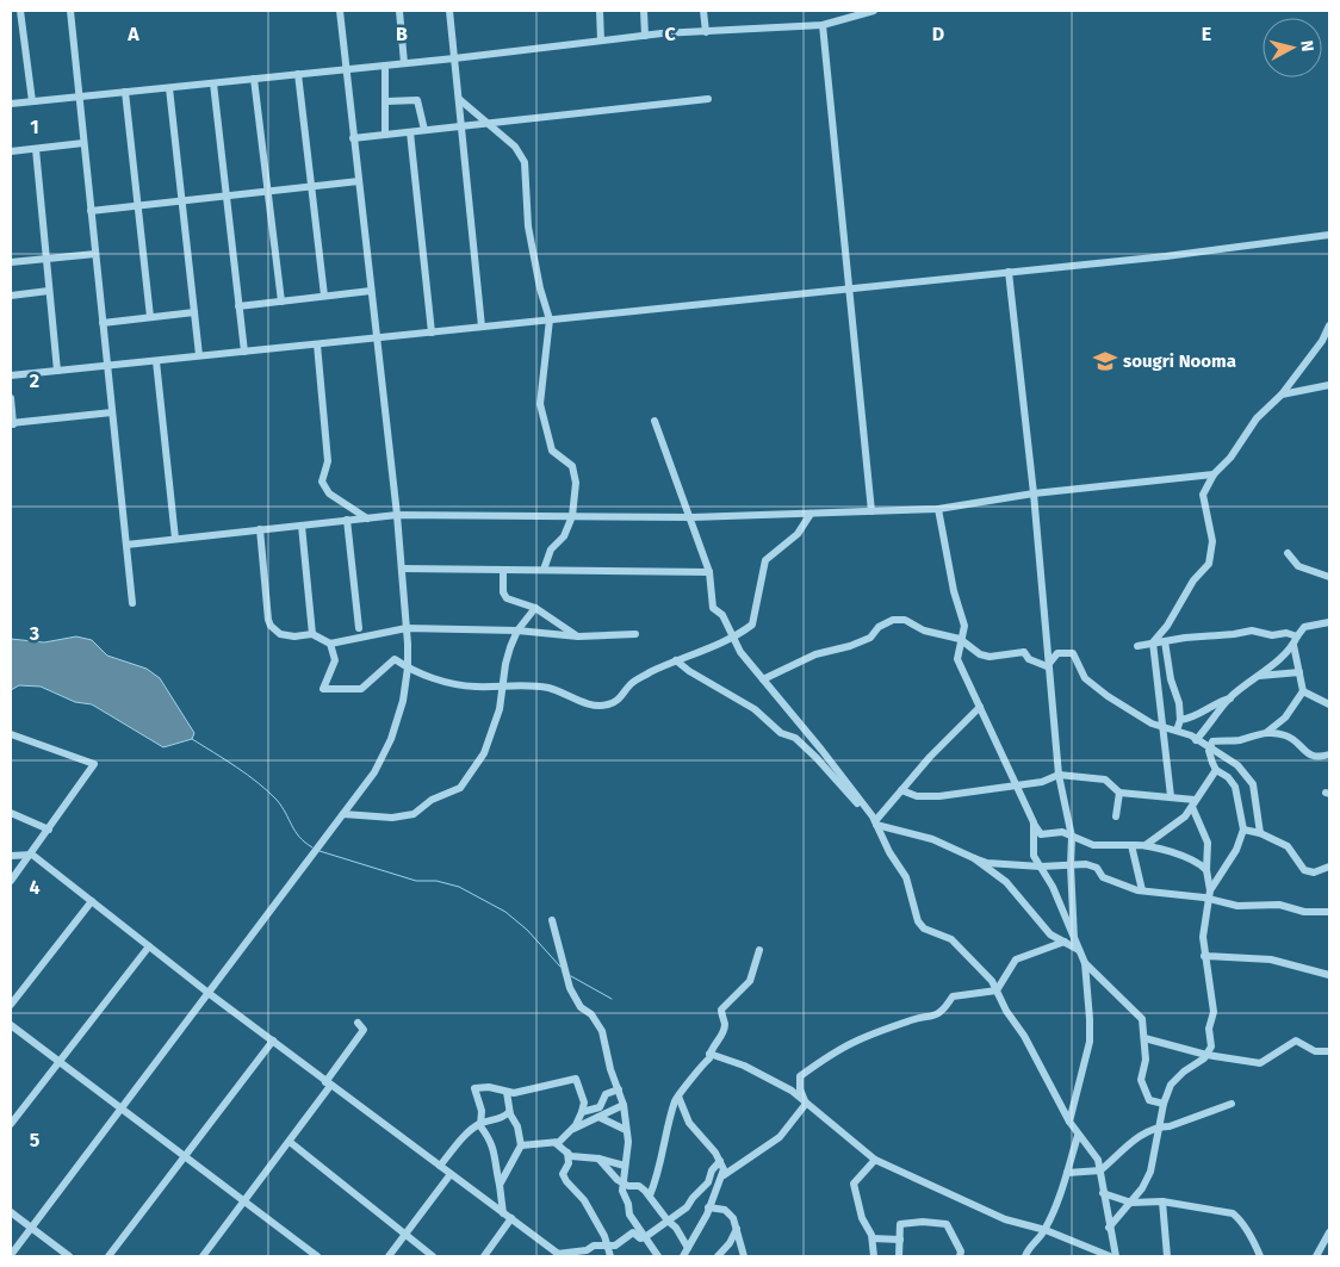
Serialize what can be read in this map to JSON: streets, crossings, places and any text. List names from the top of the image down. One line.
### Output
{"places":{"school or university":["sougri Nooma"]},"north":"right","grid":{"columns":["A","B","C","D","E"],"rows":["1","2","3","4","5"]}}
